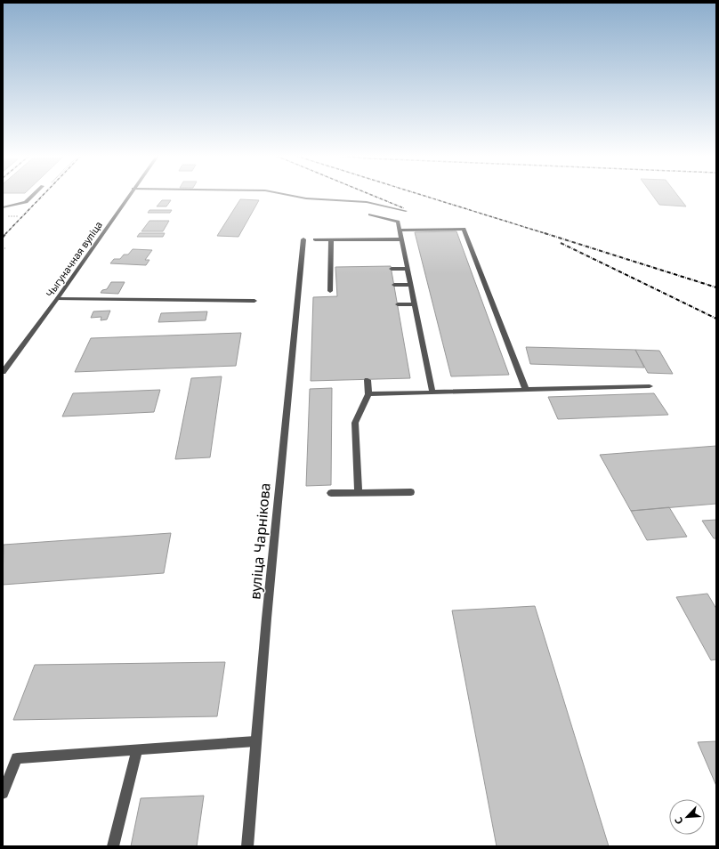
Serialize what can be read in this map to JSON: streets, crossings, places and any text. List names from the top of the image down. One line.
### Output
{"streets":{"street":["Чыгуначная вуліца","вуліца Чарнікова"]},"north":"bottom left"}
